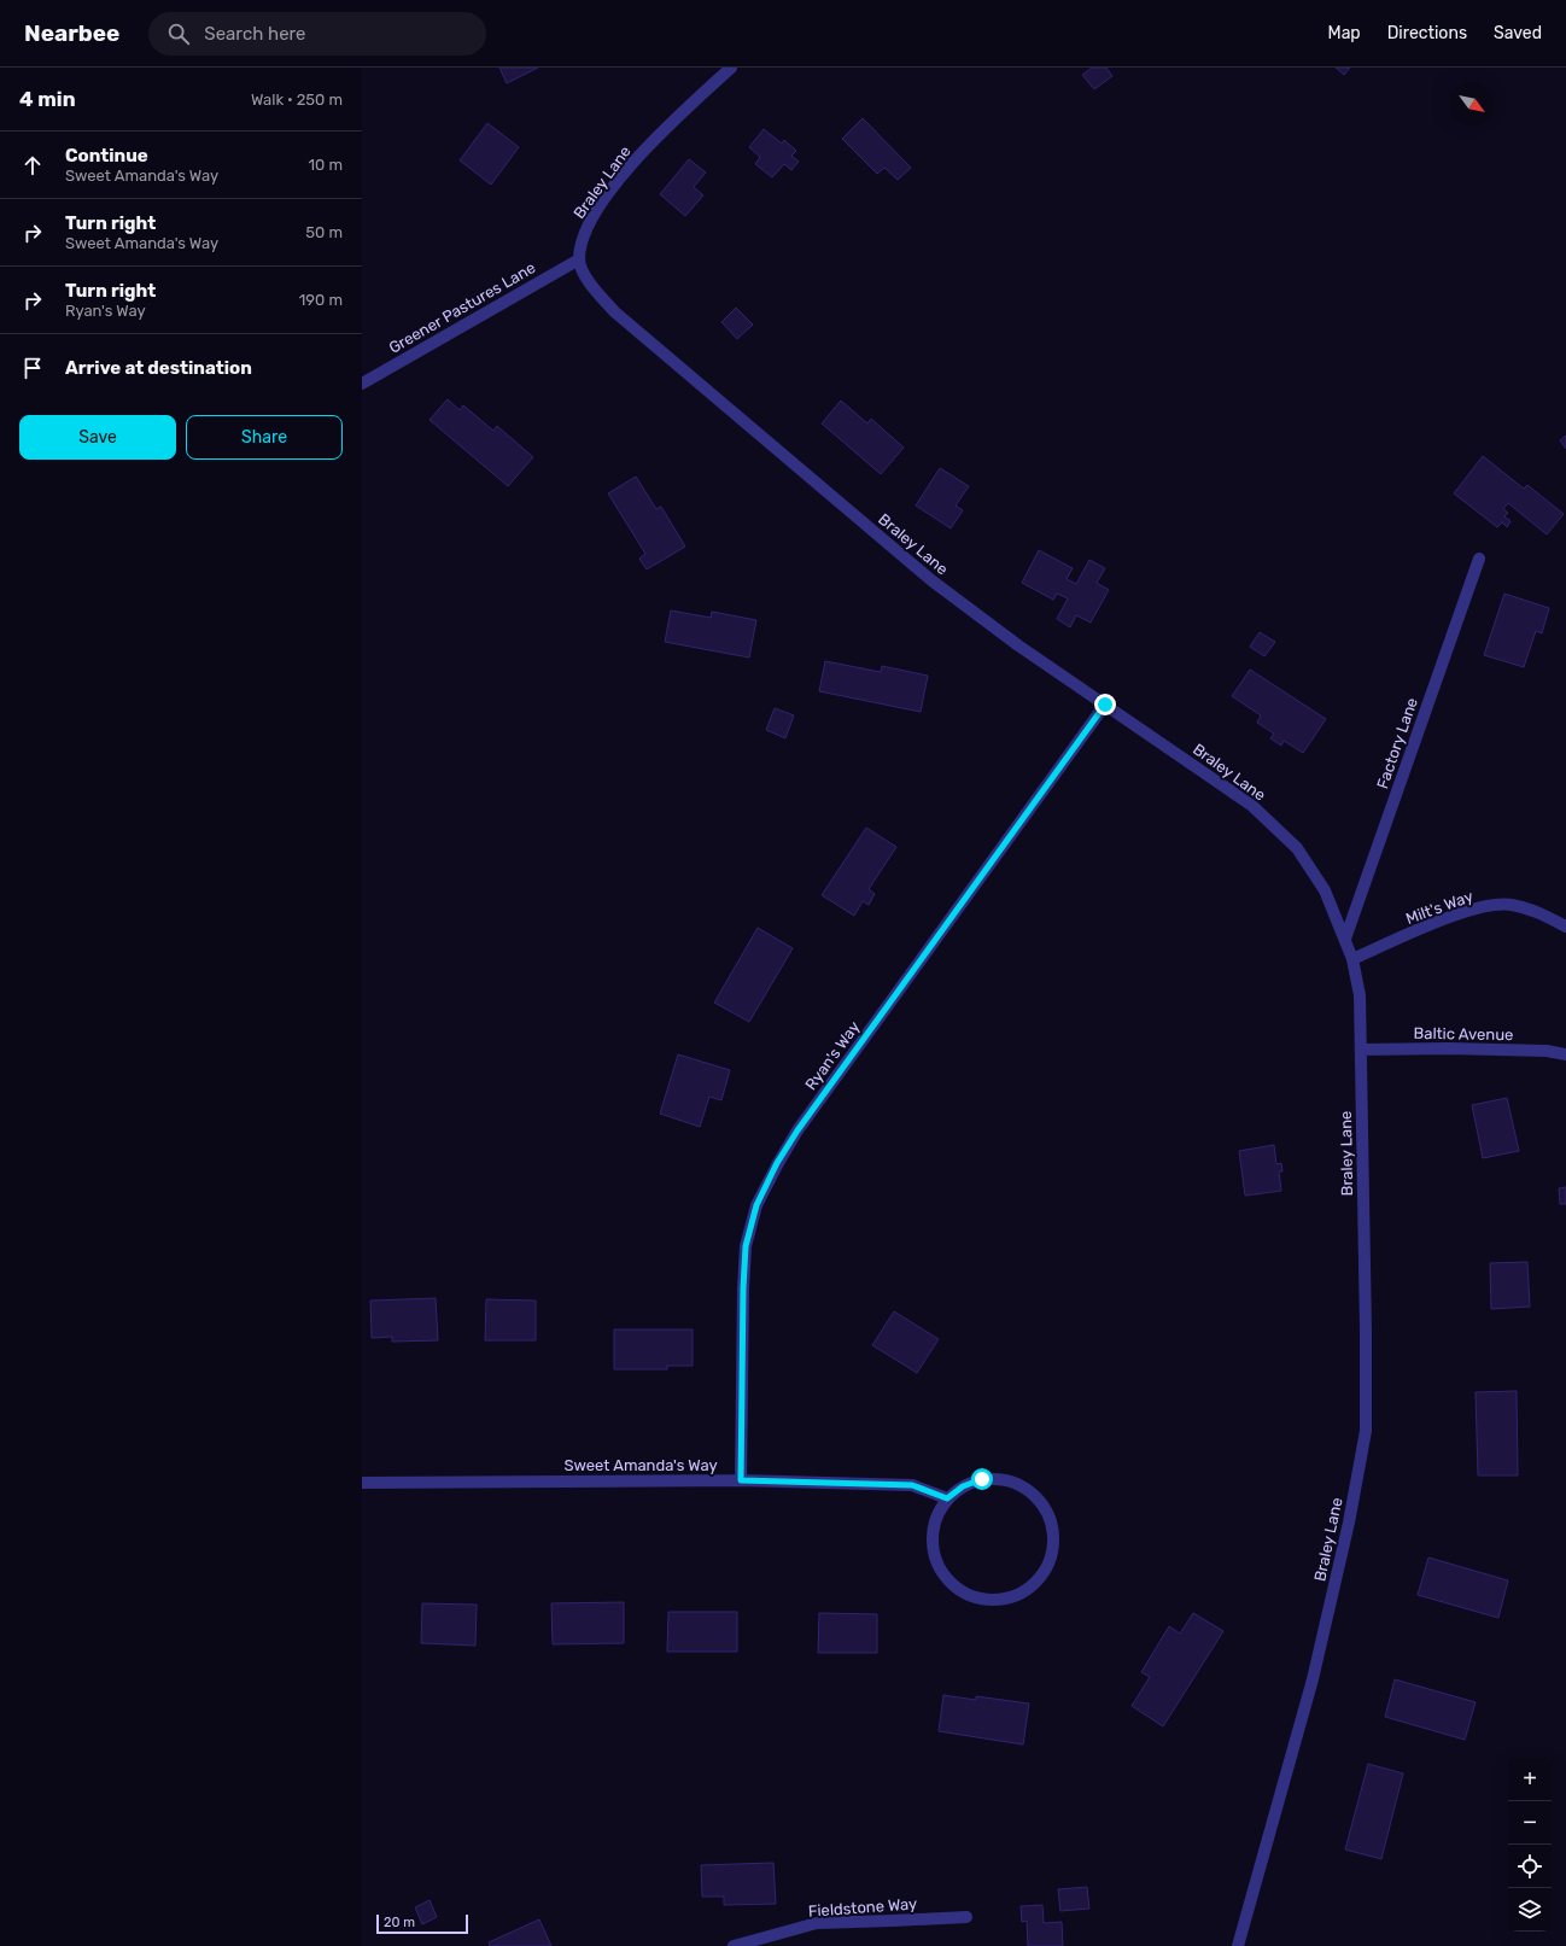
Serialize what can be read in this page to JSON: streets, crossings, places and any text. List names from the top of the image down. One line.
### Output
{"streets":{"street":["Braley Lane","Greener Pastures Lane","Factory Lane","Milt's Way","Baltic Avenue","Ryan's Way","Sweet Amanda's Way","Fieldstone Way"]},"crossings":[["Braley Lane","Greener Pastures Lane"],["Braley Lane","Factory Lane"],["Braley Lane","Milt's Way"],["Braley Lane","Baltic Avenue"],["Braley Lane","Ryan's Way"],["Ryan's Way","Sweet Amanda's Way"]],"scale_bar":"20 m","north":"bottom right","page":{"header":"Nearbee","search":"Search here","nav":["Map","Directions","Saved"],"heading":["4 min","Walk · 250 m"],"list":[["Continue","Sweet Amanda's Way","10 m"],["Turn right","Sweet Amanda's Way","50 m"],["Turn right","Ryan's Way","190 m"],"Arrive at destination"],"buttons":["Save","Share"],"map_buttons":["+","−"],"scale":"20 m"}}
